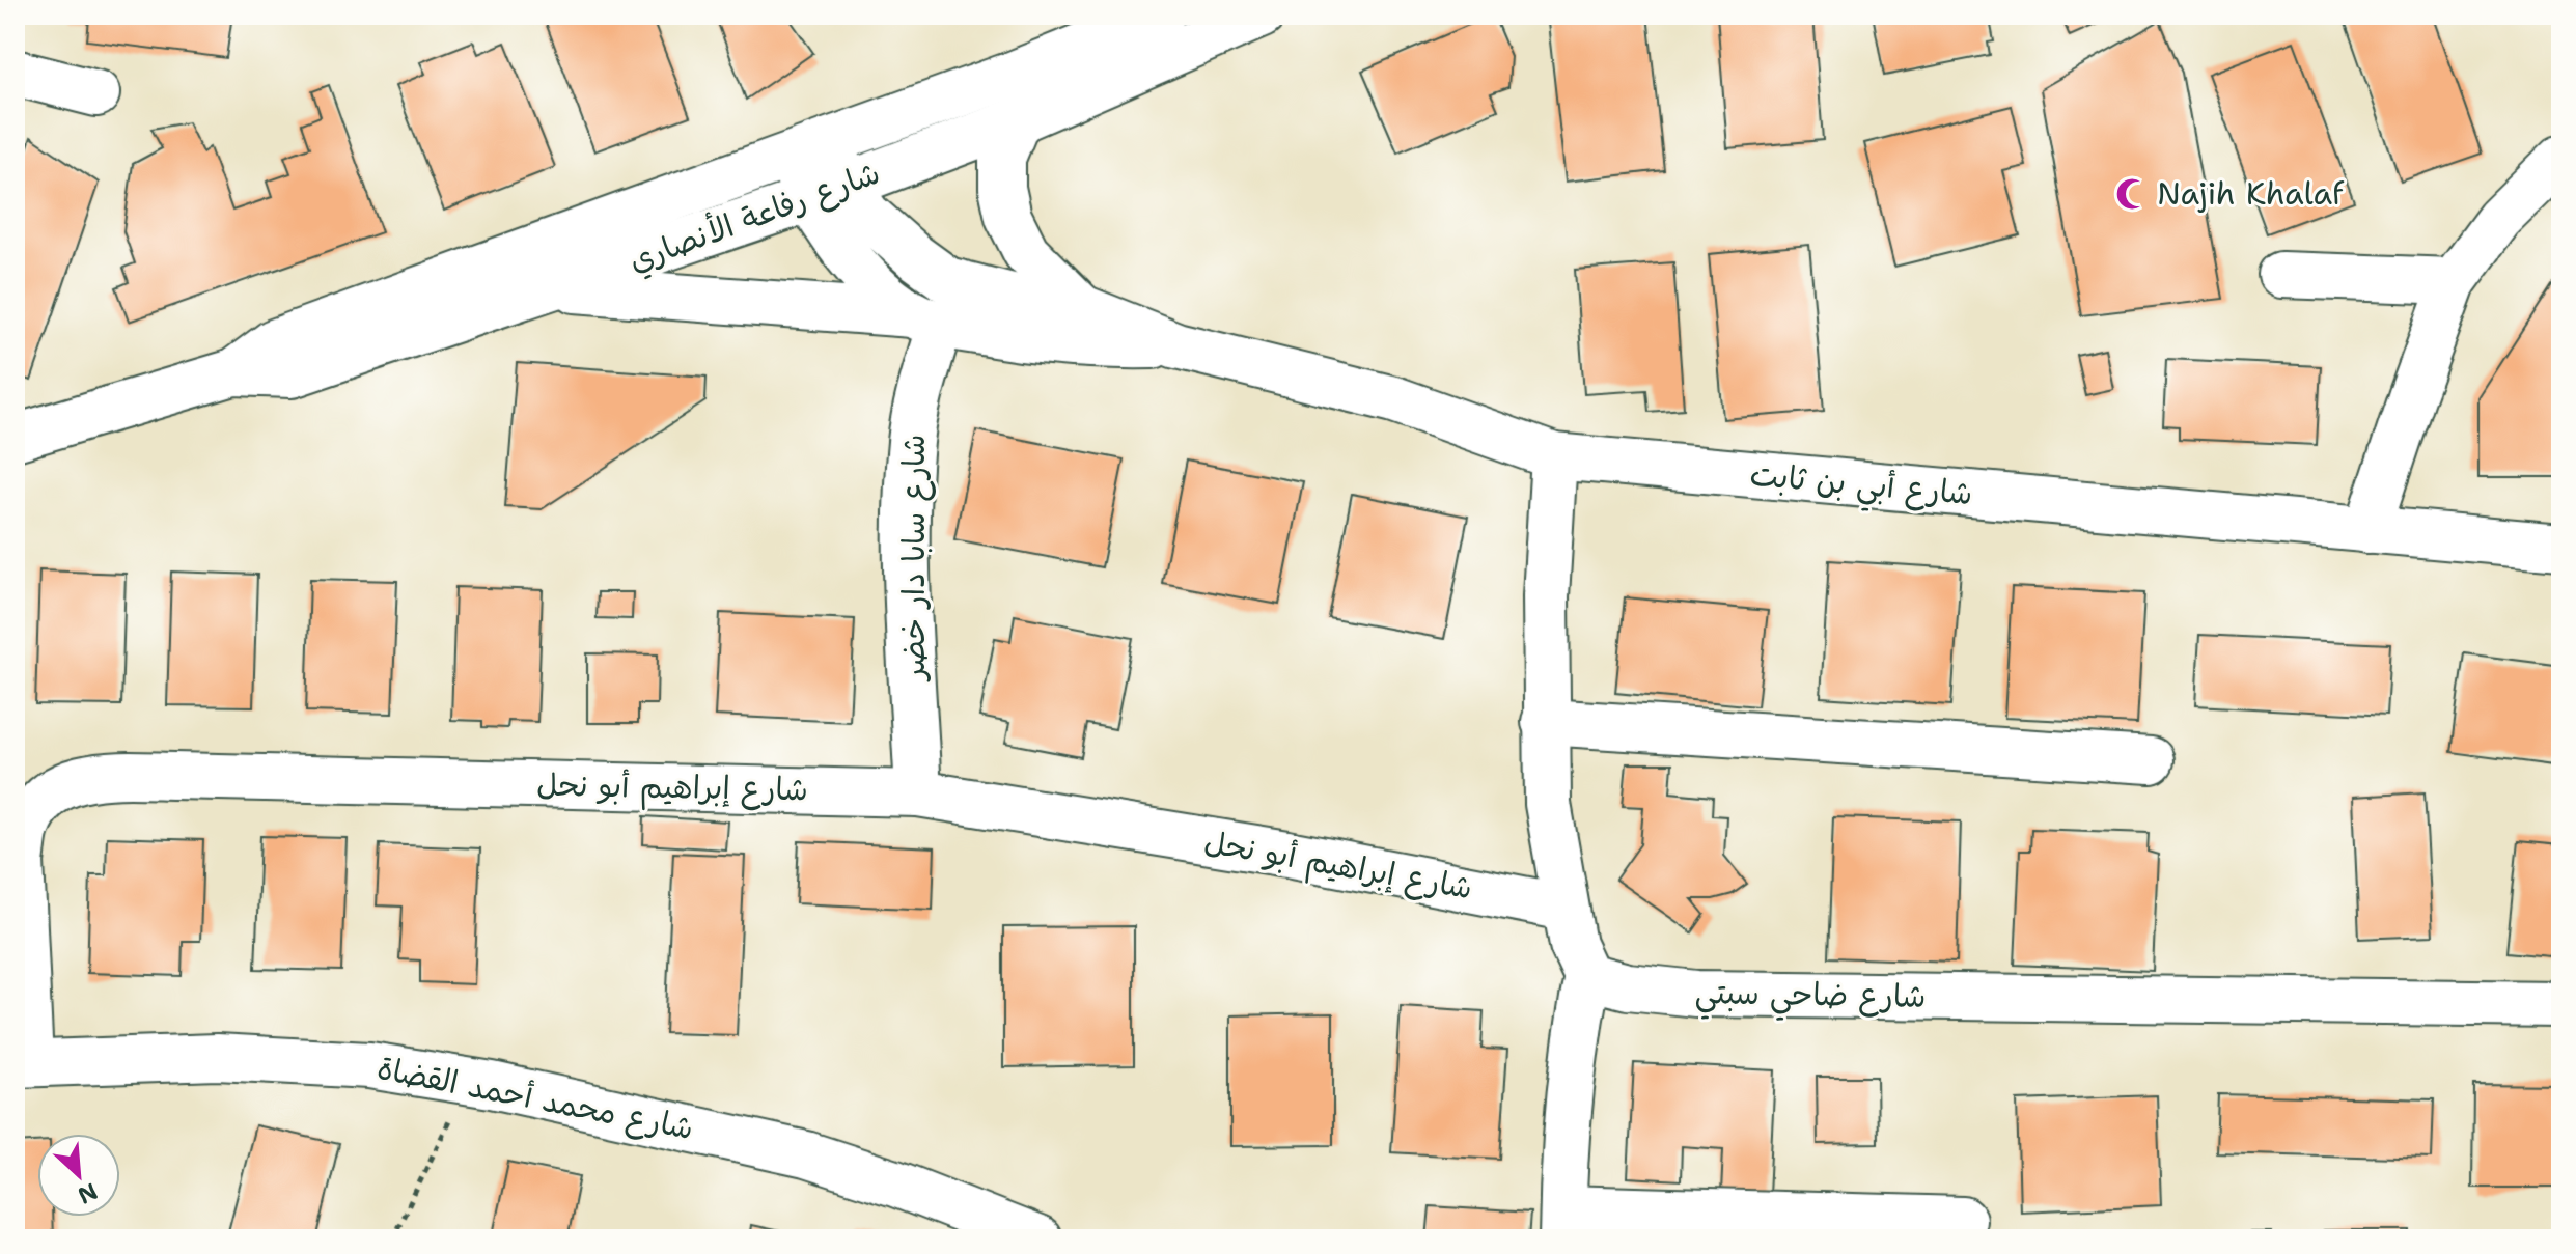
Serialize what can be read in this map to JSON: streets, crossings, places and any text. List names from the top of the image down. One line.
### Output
{"streets":{"street":["شارع رفاعة الأنصاري","شارع أبي بن ثابت","شارع سابا دار خضر","شارع إبراهيم أبو نحل","شارع ضاحي سبتي","شارع محمد أحمد القضاة"]},"crossings":[["شارع رفاعة الأنصاري","شارع أبي بن ثابت"],["شارع أبي بن ثابت","شارع سابا دار خضر"],["شارع سابا دار خضر","شارع إبراهيم أبو نحل"],["شارع إبراهيم أبو نحل","شارع محمد أحمد القضاة"]],"places":{"mosque":["Najih Khalaf"]},"north":"bottom right"}
